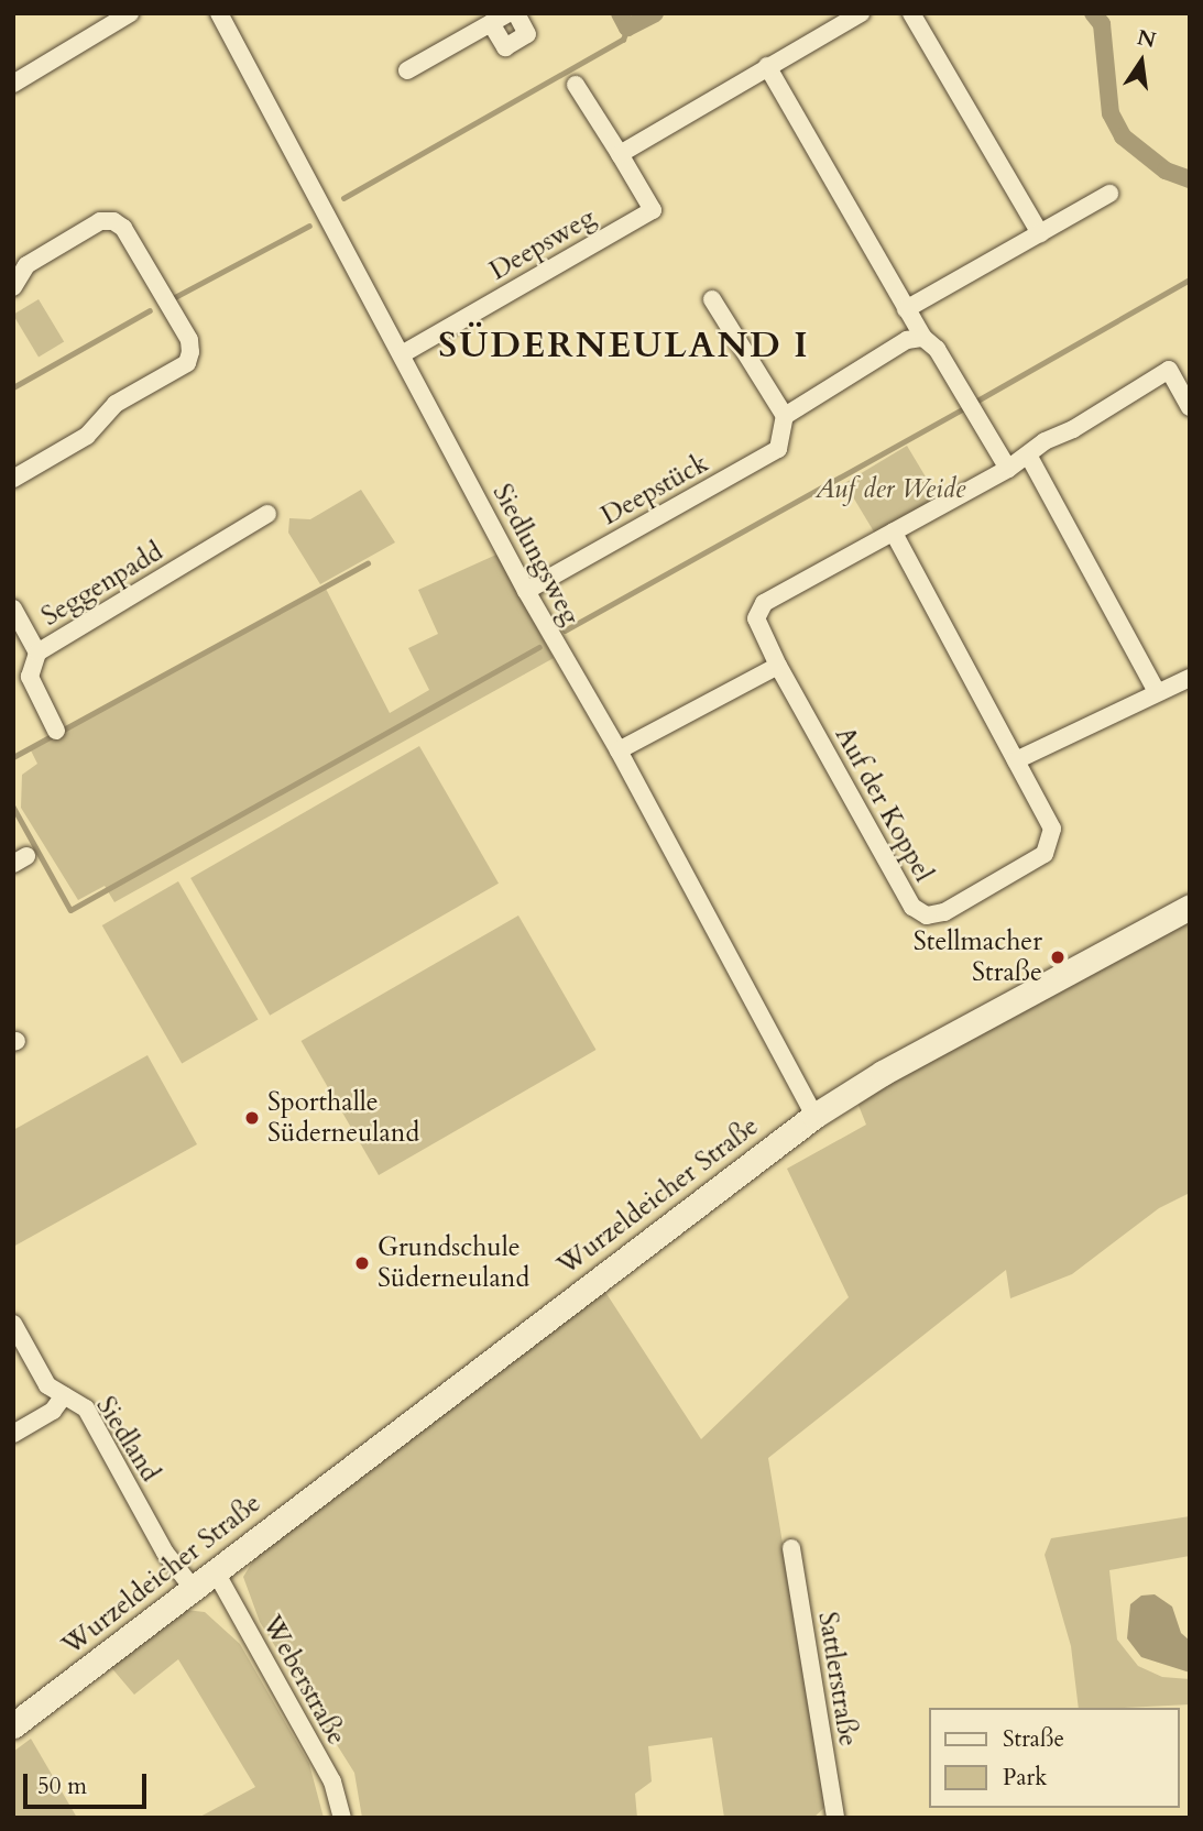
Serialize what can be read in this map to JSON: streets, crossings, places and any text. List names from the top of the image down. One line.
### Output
{"streets":{"main road":["Wurzeldeicher Straße"],"street":["Deepsweg","Deepstück","Siedlungsweg","Seggenpadd","Auf der Koppel","Siedland","Sattlerstraße","Weberstraße"]},"crossings":[["Deepsweg","Siedlungsweg"],["Deepstück","Siedlungsweg"],["Siedlungsweg","Wurzeldeicher Straße"],["Wurzeldeicher Straße","Siedland"],["Wurzeldeicher Straße","Weberstraße"]],"districts":["SÜDERNEULAND I"],"parks":["Auf der Weide"],"places":["Stellmacher Straße","Sporthalle Süderneuland","Grundschule Süderneuland"],"legend":["Straße","Park"],"scale_bar":"50 m","north":"top"}
